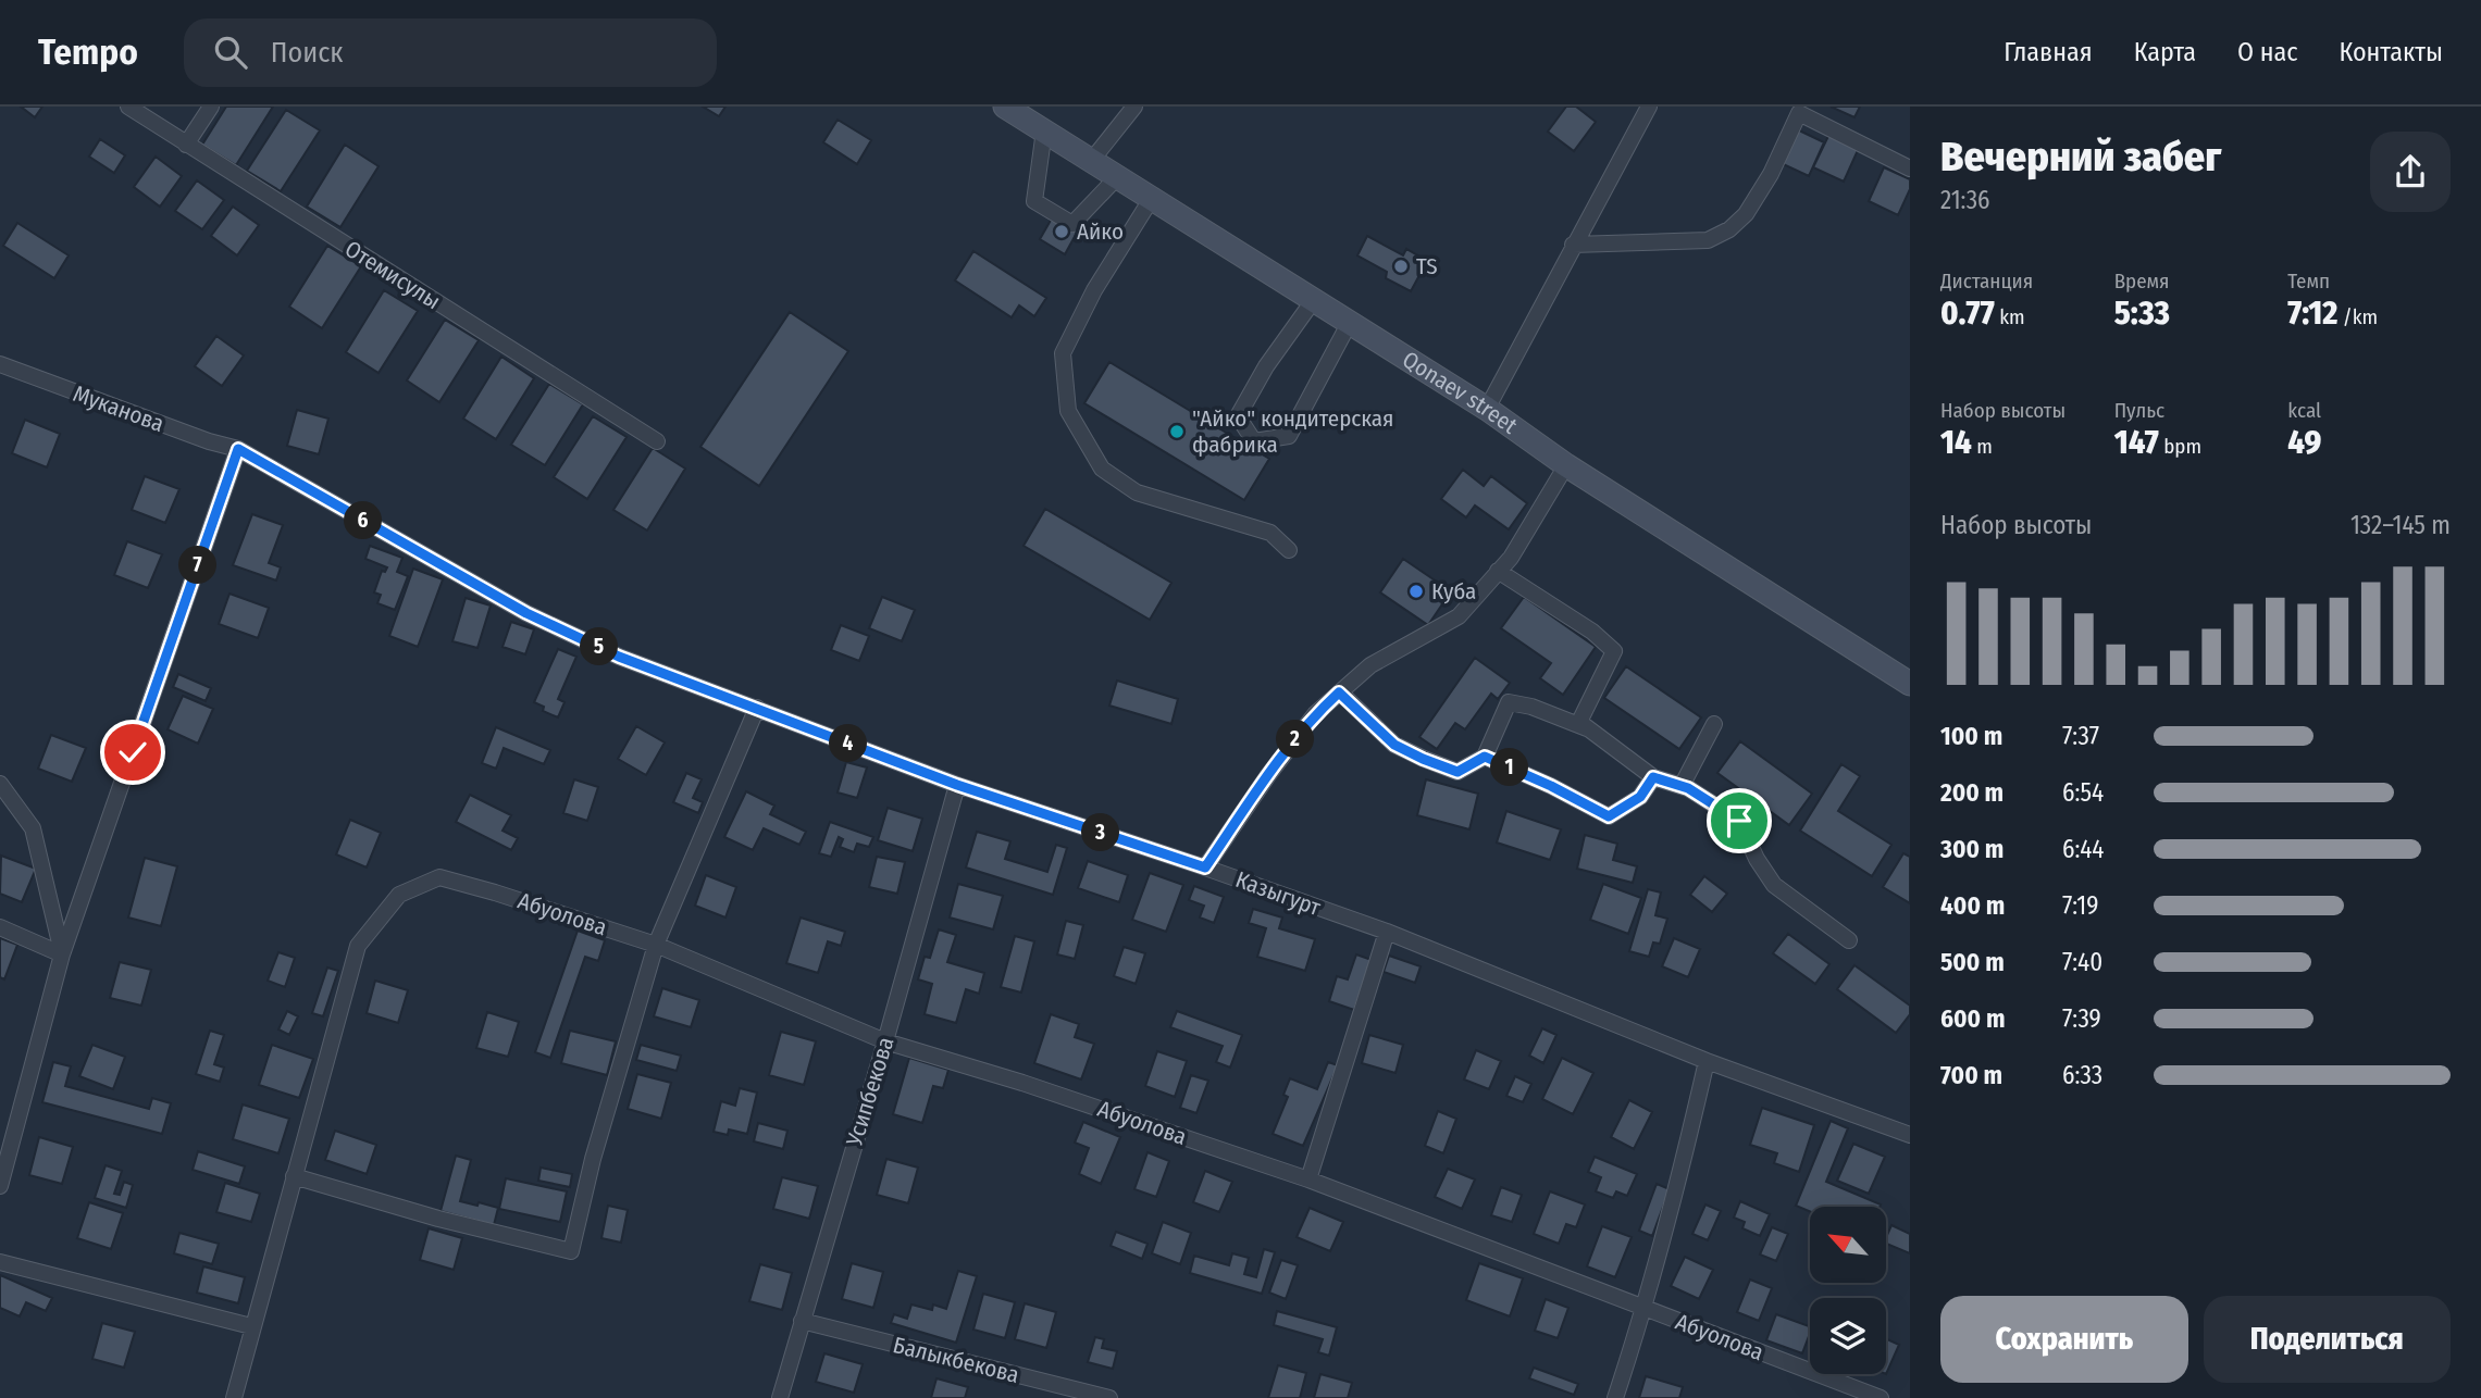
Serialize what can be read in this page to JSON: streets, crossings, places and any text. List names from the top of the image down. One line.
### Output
{"streets":{"main road":["Qonaev street"],"street":["Отемисулы","Муканова","Казыгурт","Абуолова","Усипбекова","Балыкбекова"]},"crossings":[["Муканова","Казыгурт"],["Казыгурт","Усипбекова"],["Абуолова","Усипбекова"],["Усипбекова","Балыкбекова"]],"places":["Айко","TS","\"Айко\" кондитерская фабрика","Куба"],"north":"top left","page":{"header":"Tempo","search":"Поиск","nav":["Главная","Карта","О нас","Контакты"],"heading":["Вечерний забег","21:36"],"stats":[["Дистанция","0.77 km"],["Время","5:33"],["Темп","7:12 /km"],["Набор высоты","14 m"],["Пульс","147 bpm"],["kcal","49"]],"chart":["Набор высоты","132–145 m"],"pins":["6","7","5","2","4","1","3"],"list":[{"name":"100 m","note":"7:37"},{"name":"200 m","note":"6:54"},{"name":"300 m","note":"6:44"},{"name":"400 m","note":"7:19"},{"name":"500 m","note":"7:40"},{"name":"600 m","note":"7:39"},{"name":"700 m","note":"6:33"}],"buttons":["Сохранить","Поделиться"]}}
